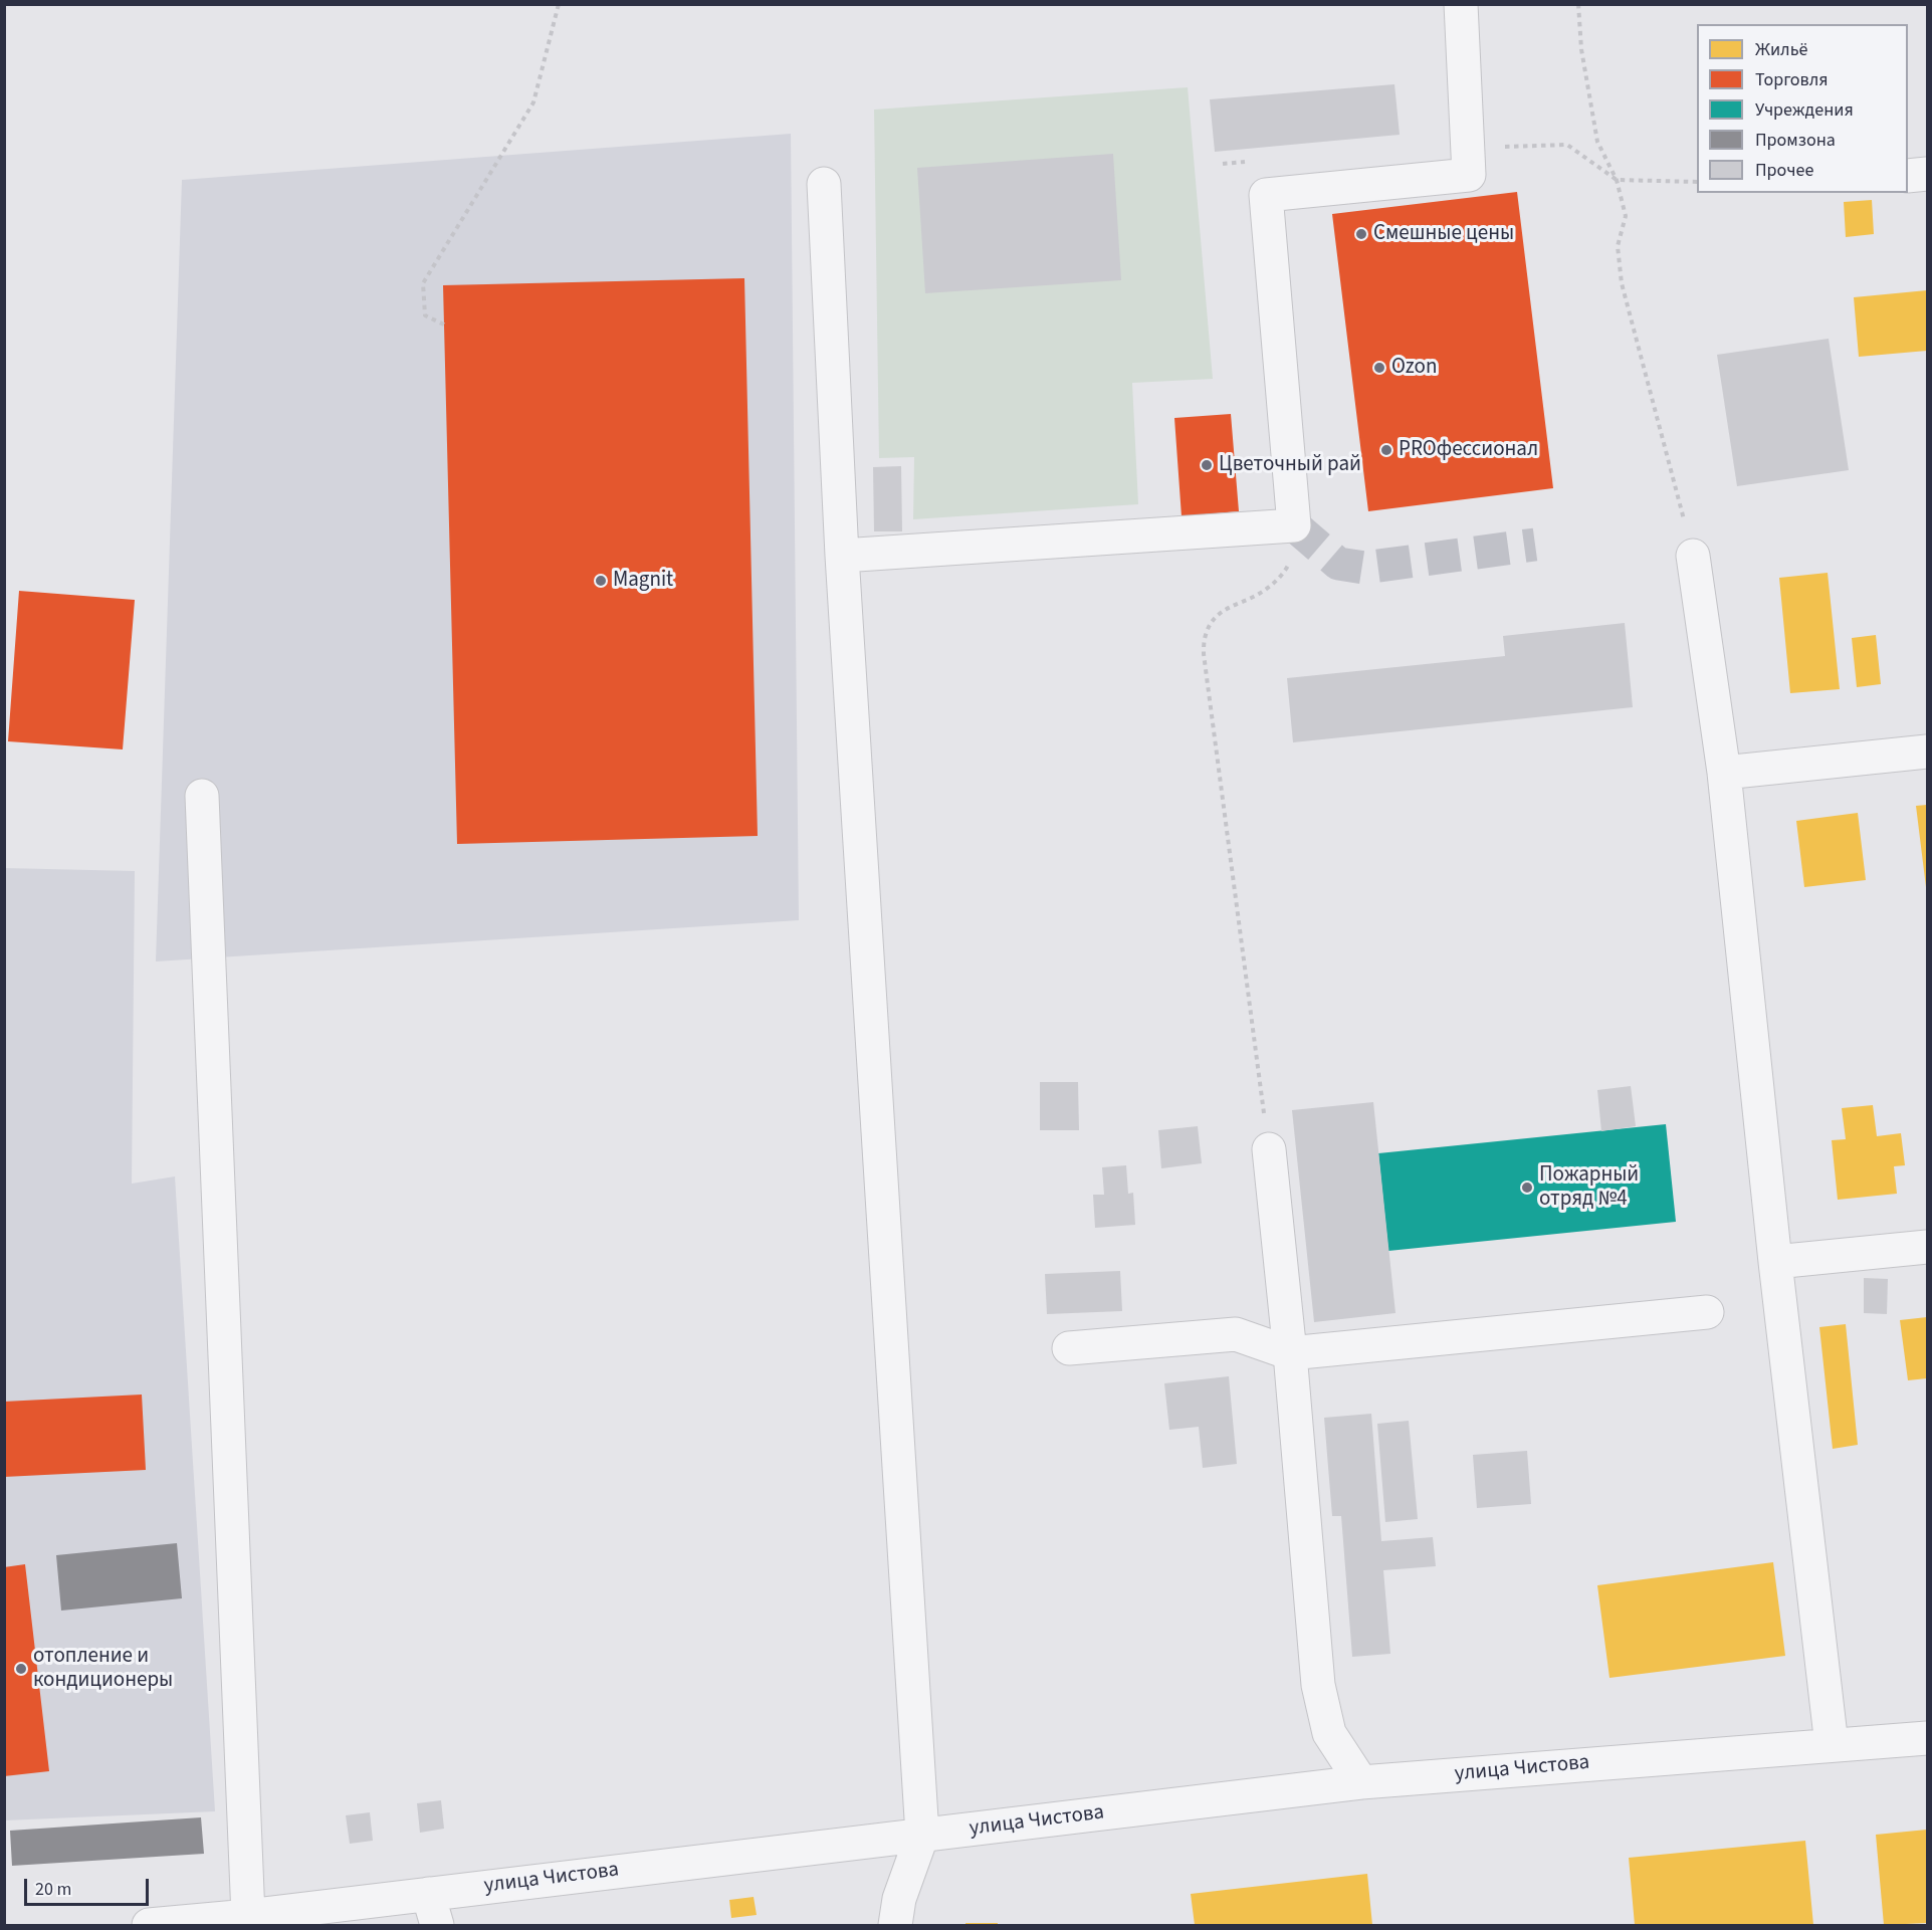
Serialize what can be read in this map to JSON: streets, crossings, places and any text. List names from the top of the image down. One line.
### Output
{"streets":{"street":["улица Чистова"]},"places":["Смешные цены","Ozon","PROфессионал","Цветочный рай","Magnit","Пожарный отряд №4","отопление и кондиционеры"],"legend":["Жильё","Торговля","Учреждения","Промзона","Прочее"],"scale_bar":"20 m"}
